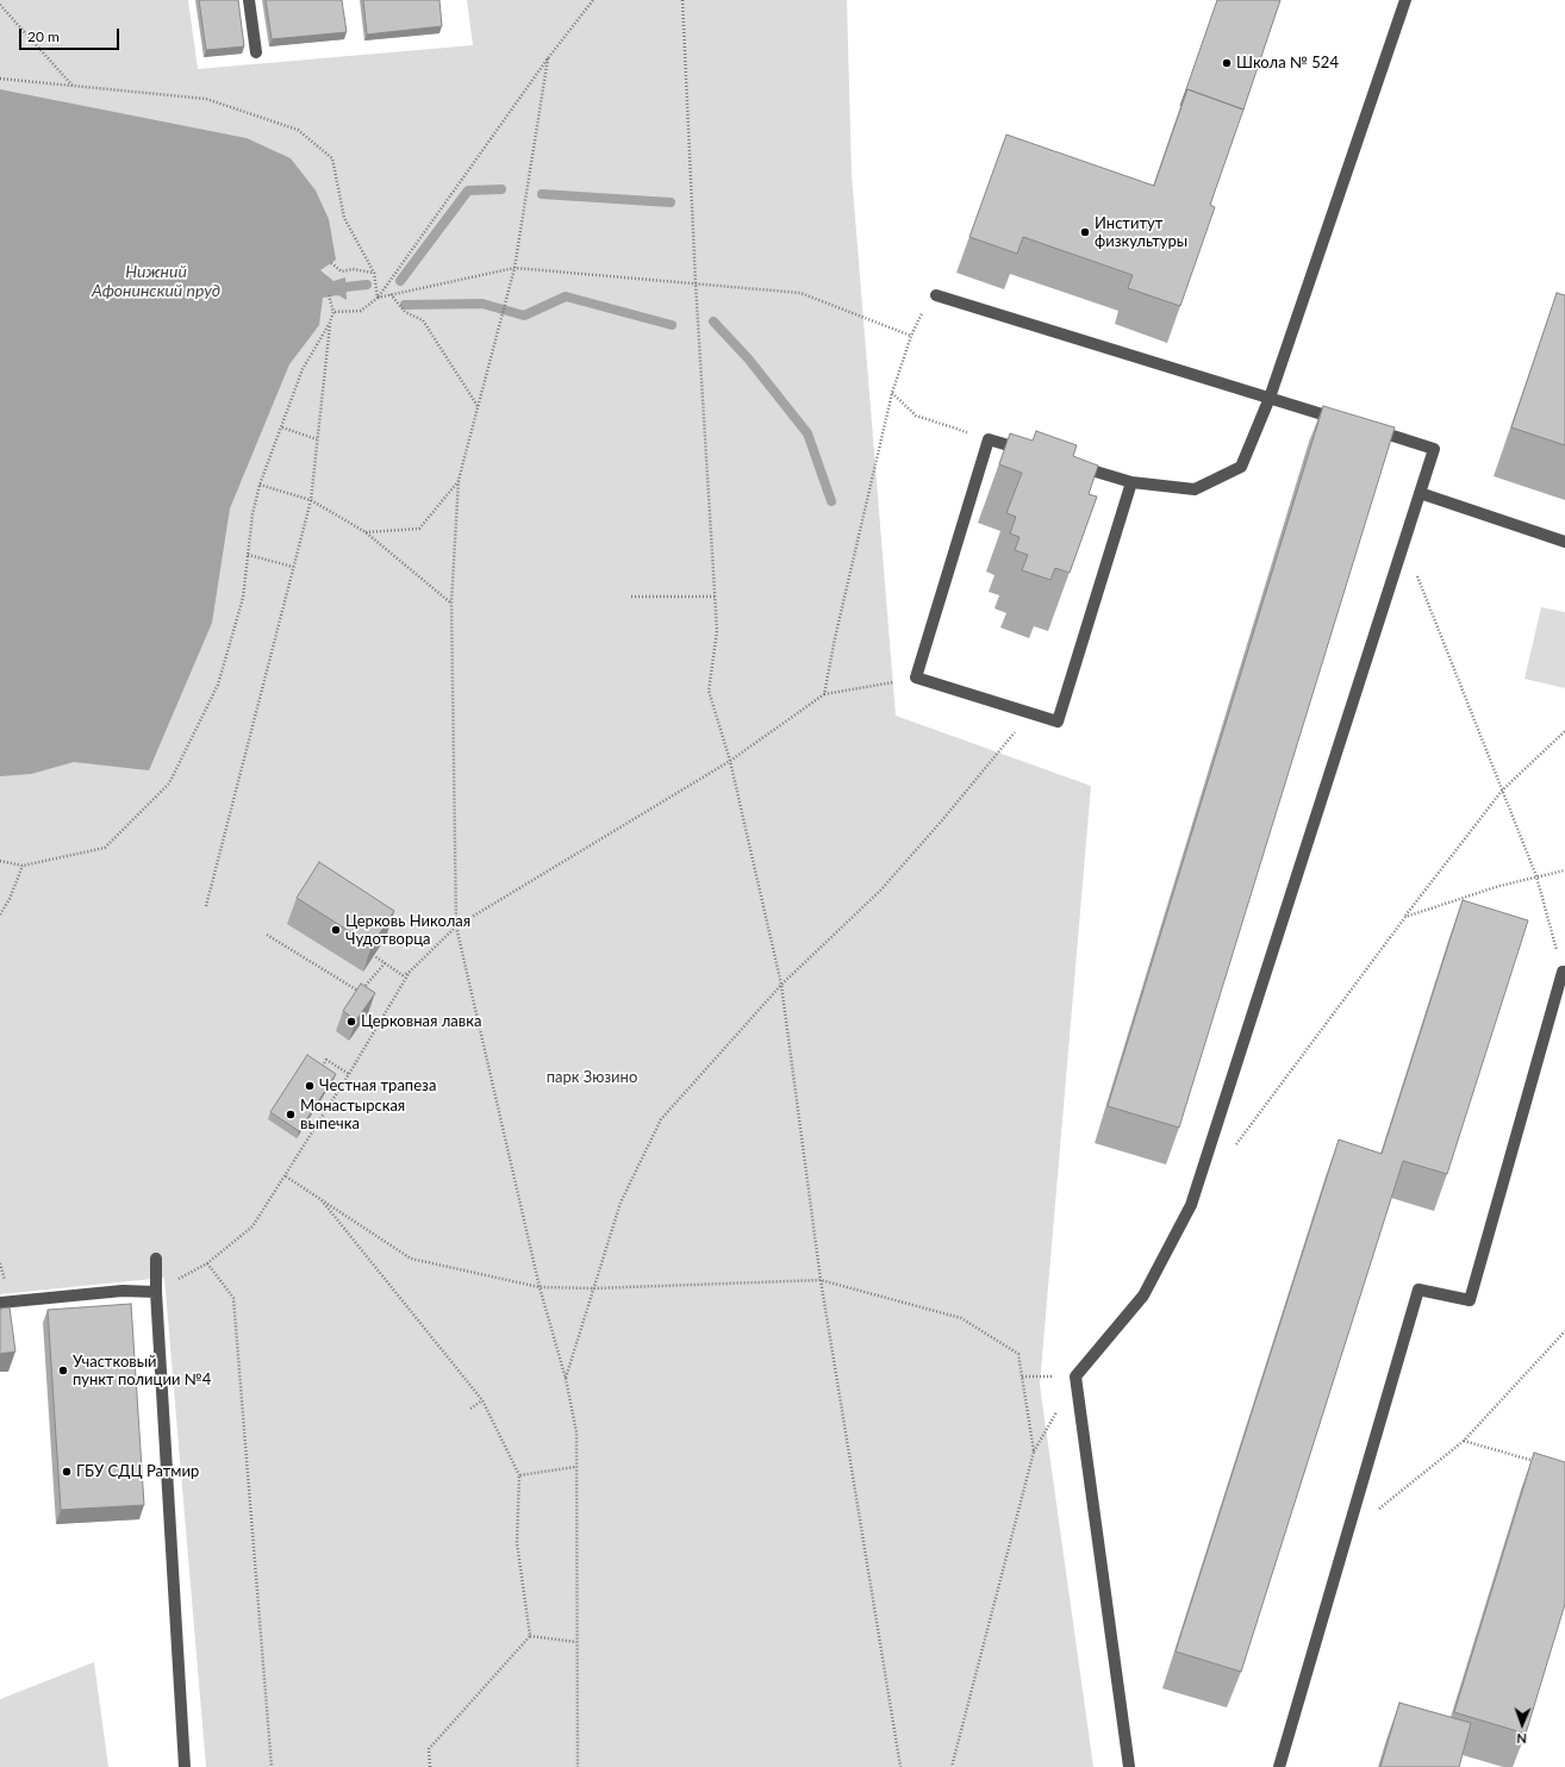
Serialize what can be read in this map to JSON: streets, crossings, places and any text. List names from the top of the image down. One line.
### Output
{"water":["Нижний Афонинский пруд"],"parks":["парк Зюзино"],"places":["Школа № 524","Институт физкультуры","Церковь Николая Чудотворца","Церковная лавка","Честная трапеза","Монастырская выпечка","Участковый пункт полиции №4","ГБУ СДЦ Ратмир"],"scale_bar":"20 m","north":"bottom"}
